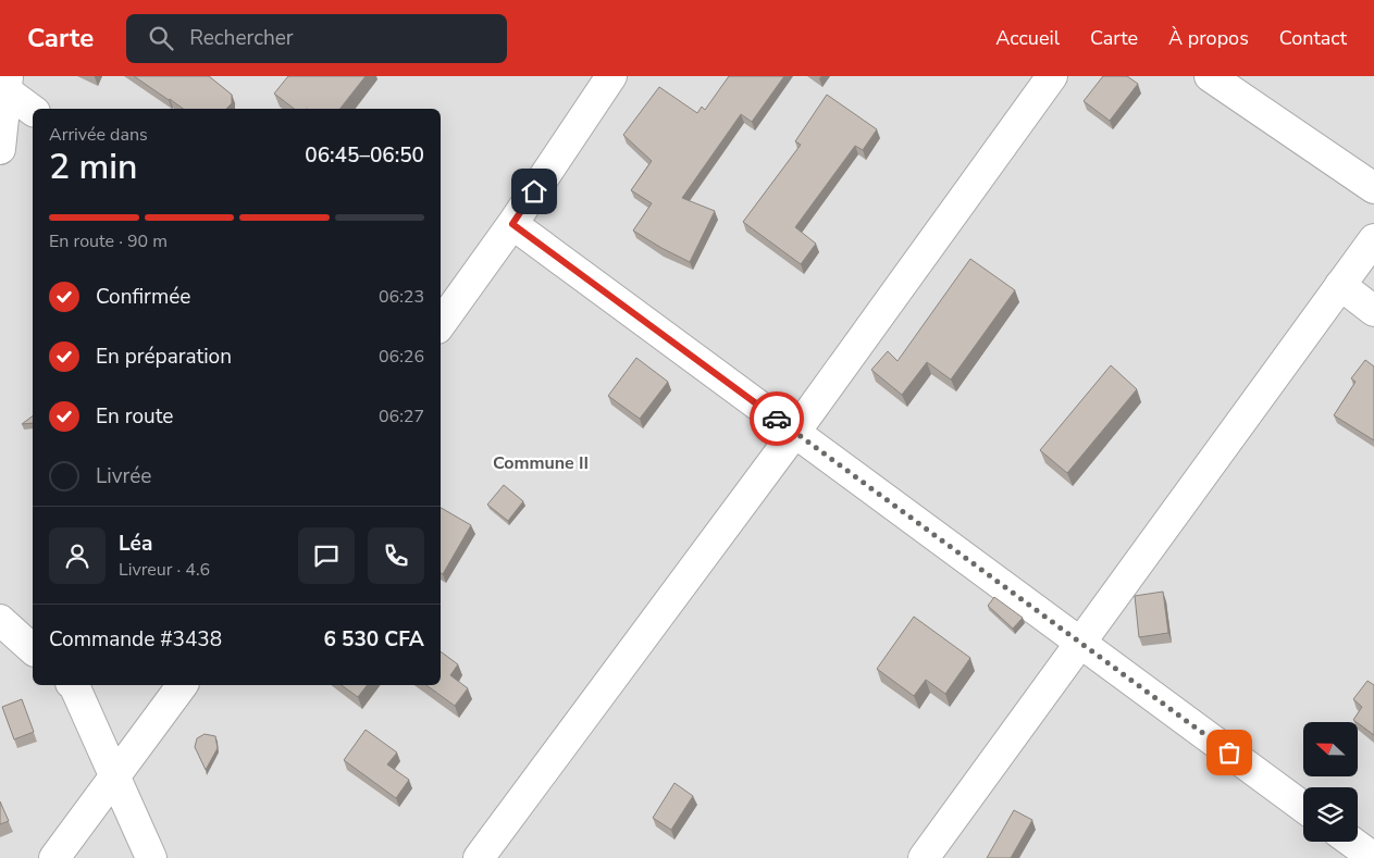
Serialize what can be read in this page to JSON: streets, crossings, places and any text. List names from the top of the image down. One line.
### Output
{"districts":["Commune II"],"north":"left","page":{"header":"Carte","search":"Rechercher","nav":["Accueil","Carte","À propos","Contact"],"heading":["2 min","Arrivée dans","06:45–06:50"],"panel":["Léa","Livreur · 4.6","Commande #3438","6 530 CFA"],"bar":"En route · 90 m","list":[["Confirmée","06:23"],["En préparation","06:26"],["En route","06:27"],"Livrée"]}}
